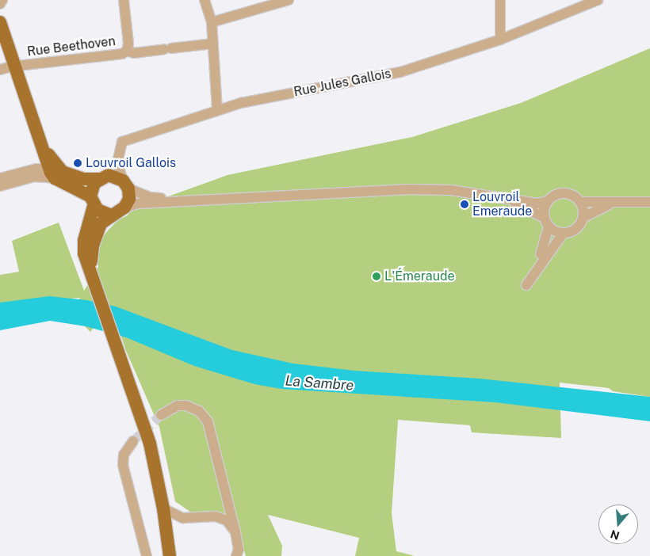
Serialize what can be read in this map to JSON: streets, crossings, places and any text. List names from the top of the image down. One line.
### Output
{"streets":{"street":["Rue Beethoven","Rue Jules Gallois"]},"water":["La Sambre"],"places":["Louvroil Gallois","Louvroil Emeraude","L'Émeraude"],"north":"bottom"}
